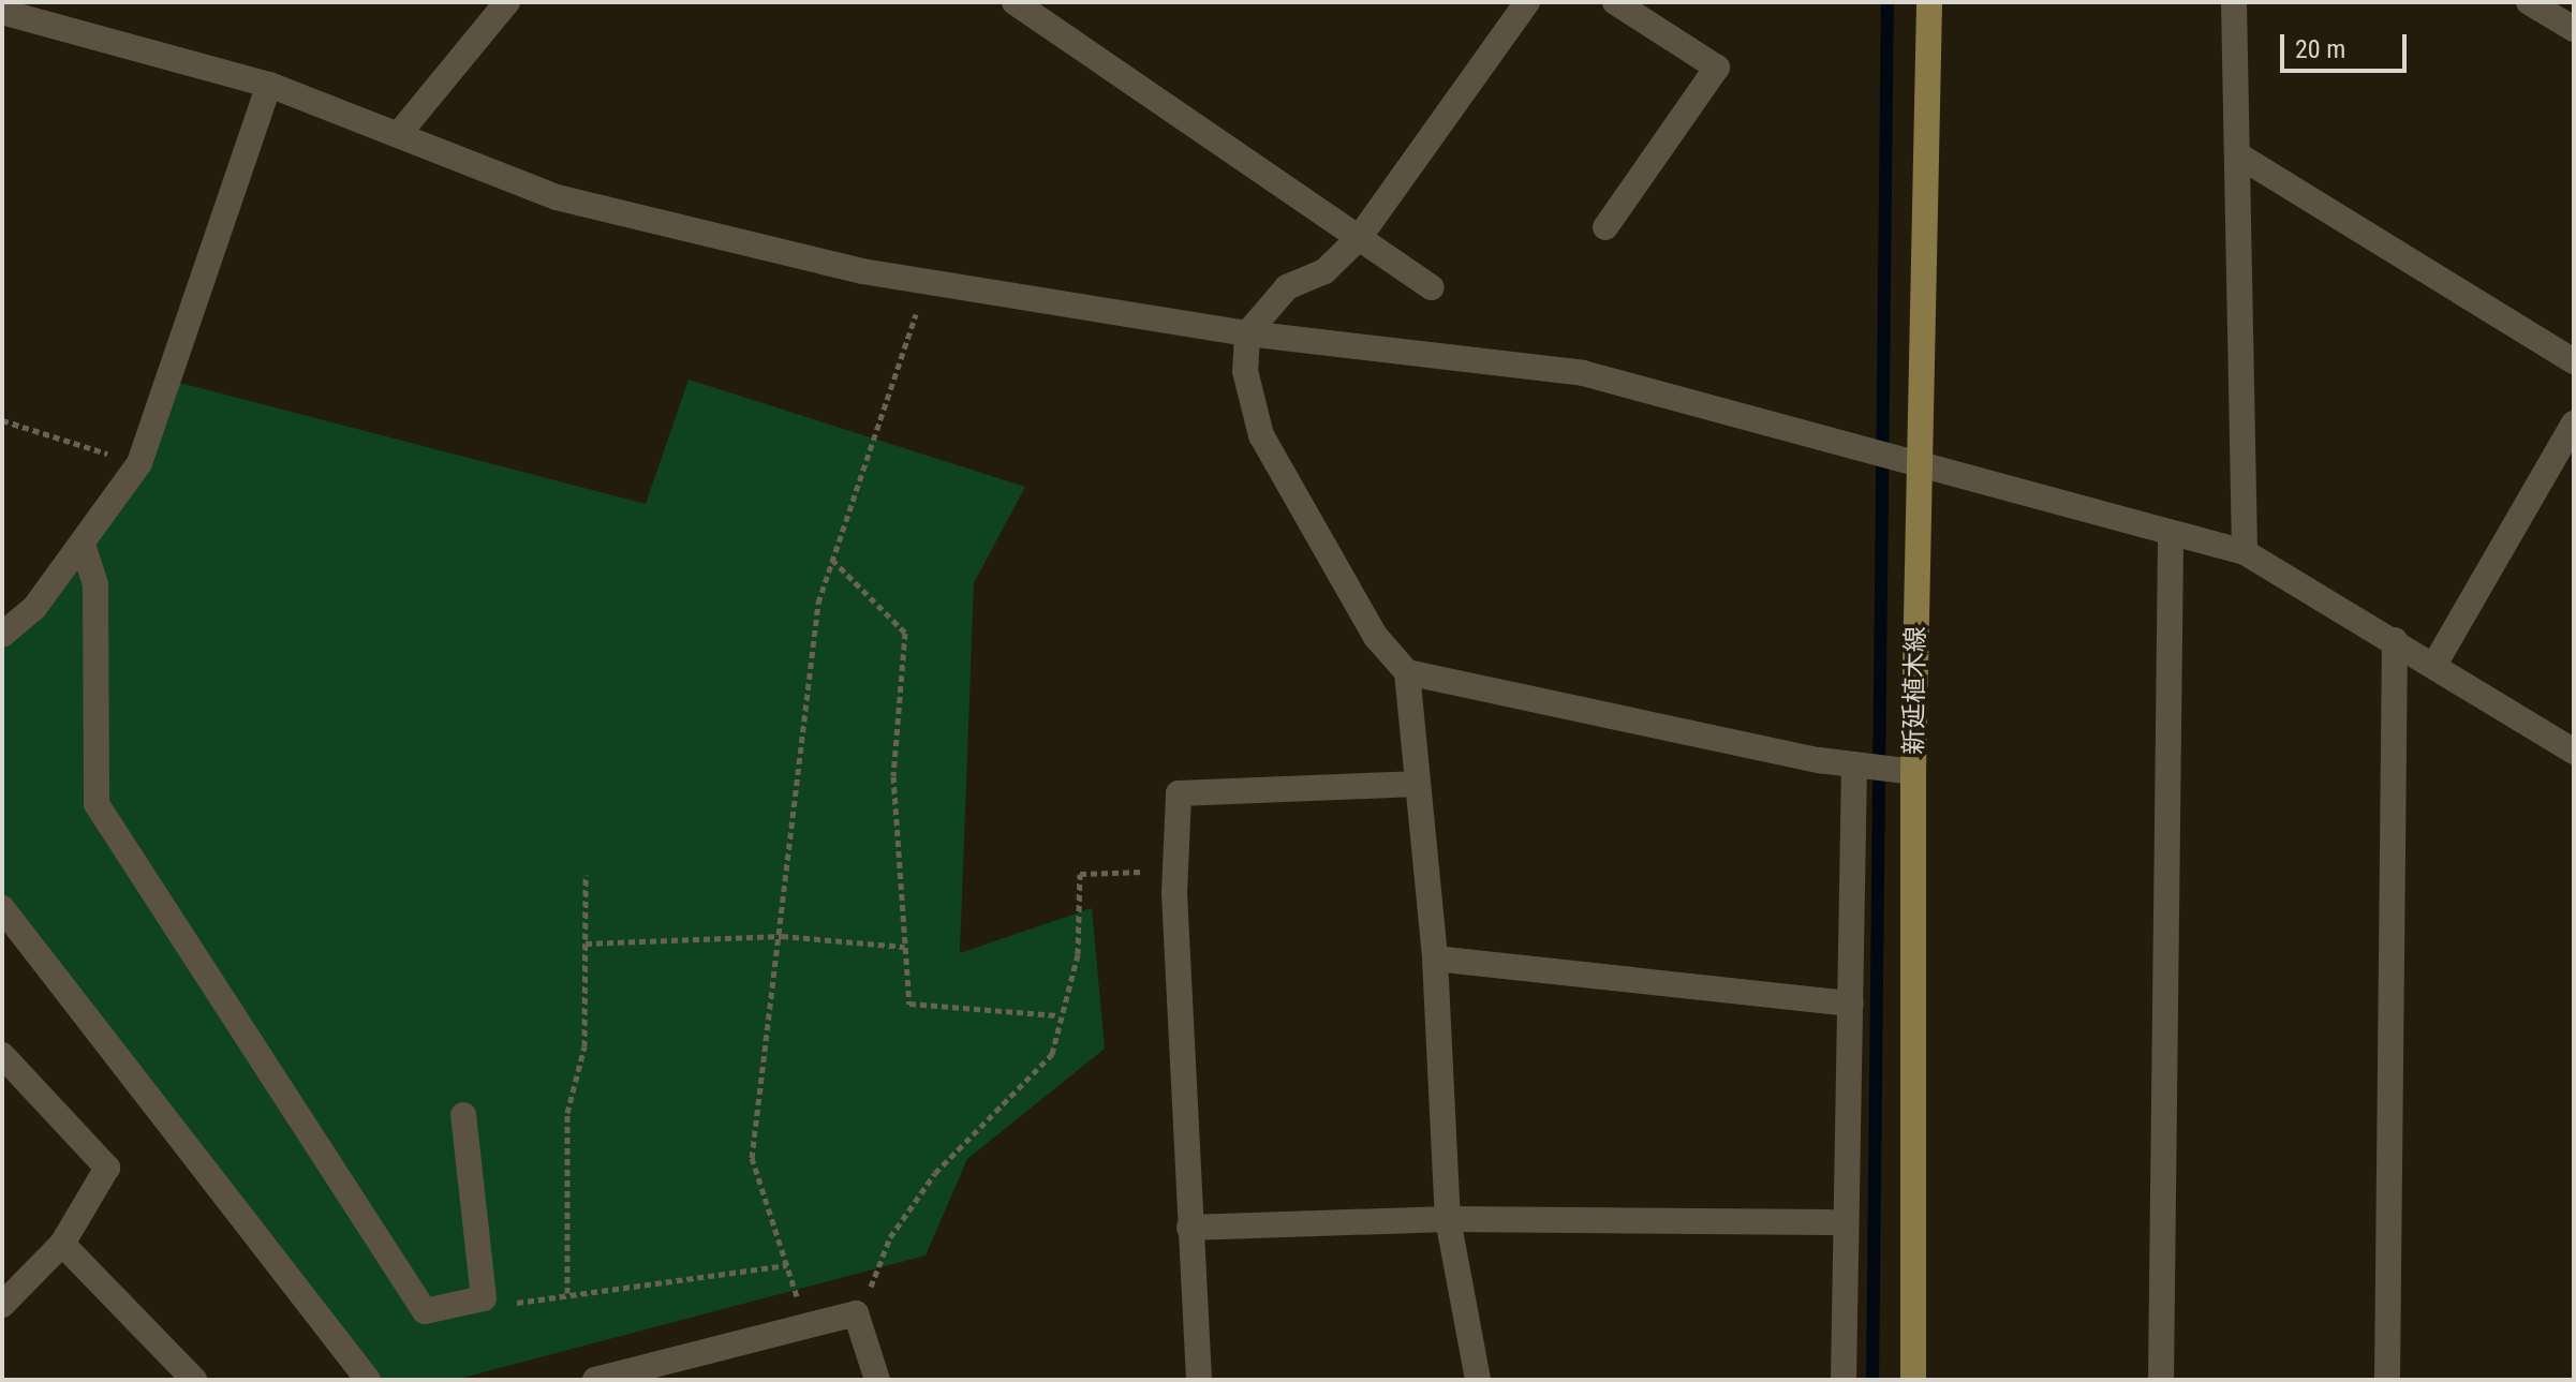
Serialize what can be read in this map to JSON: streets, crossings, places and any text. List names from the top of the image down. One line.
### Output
{"streets":{"main road":["新延植木線"]},"scale_bar":"20 m"}
